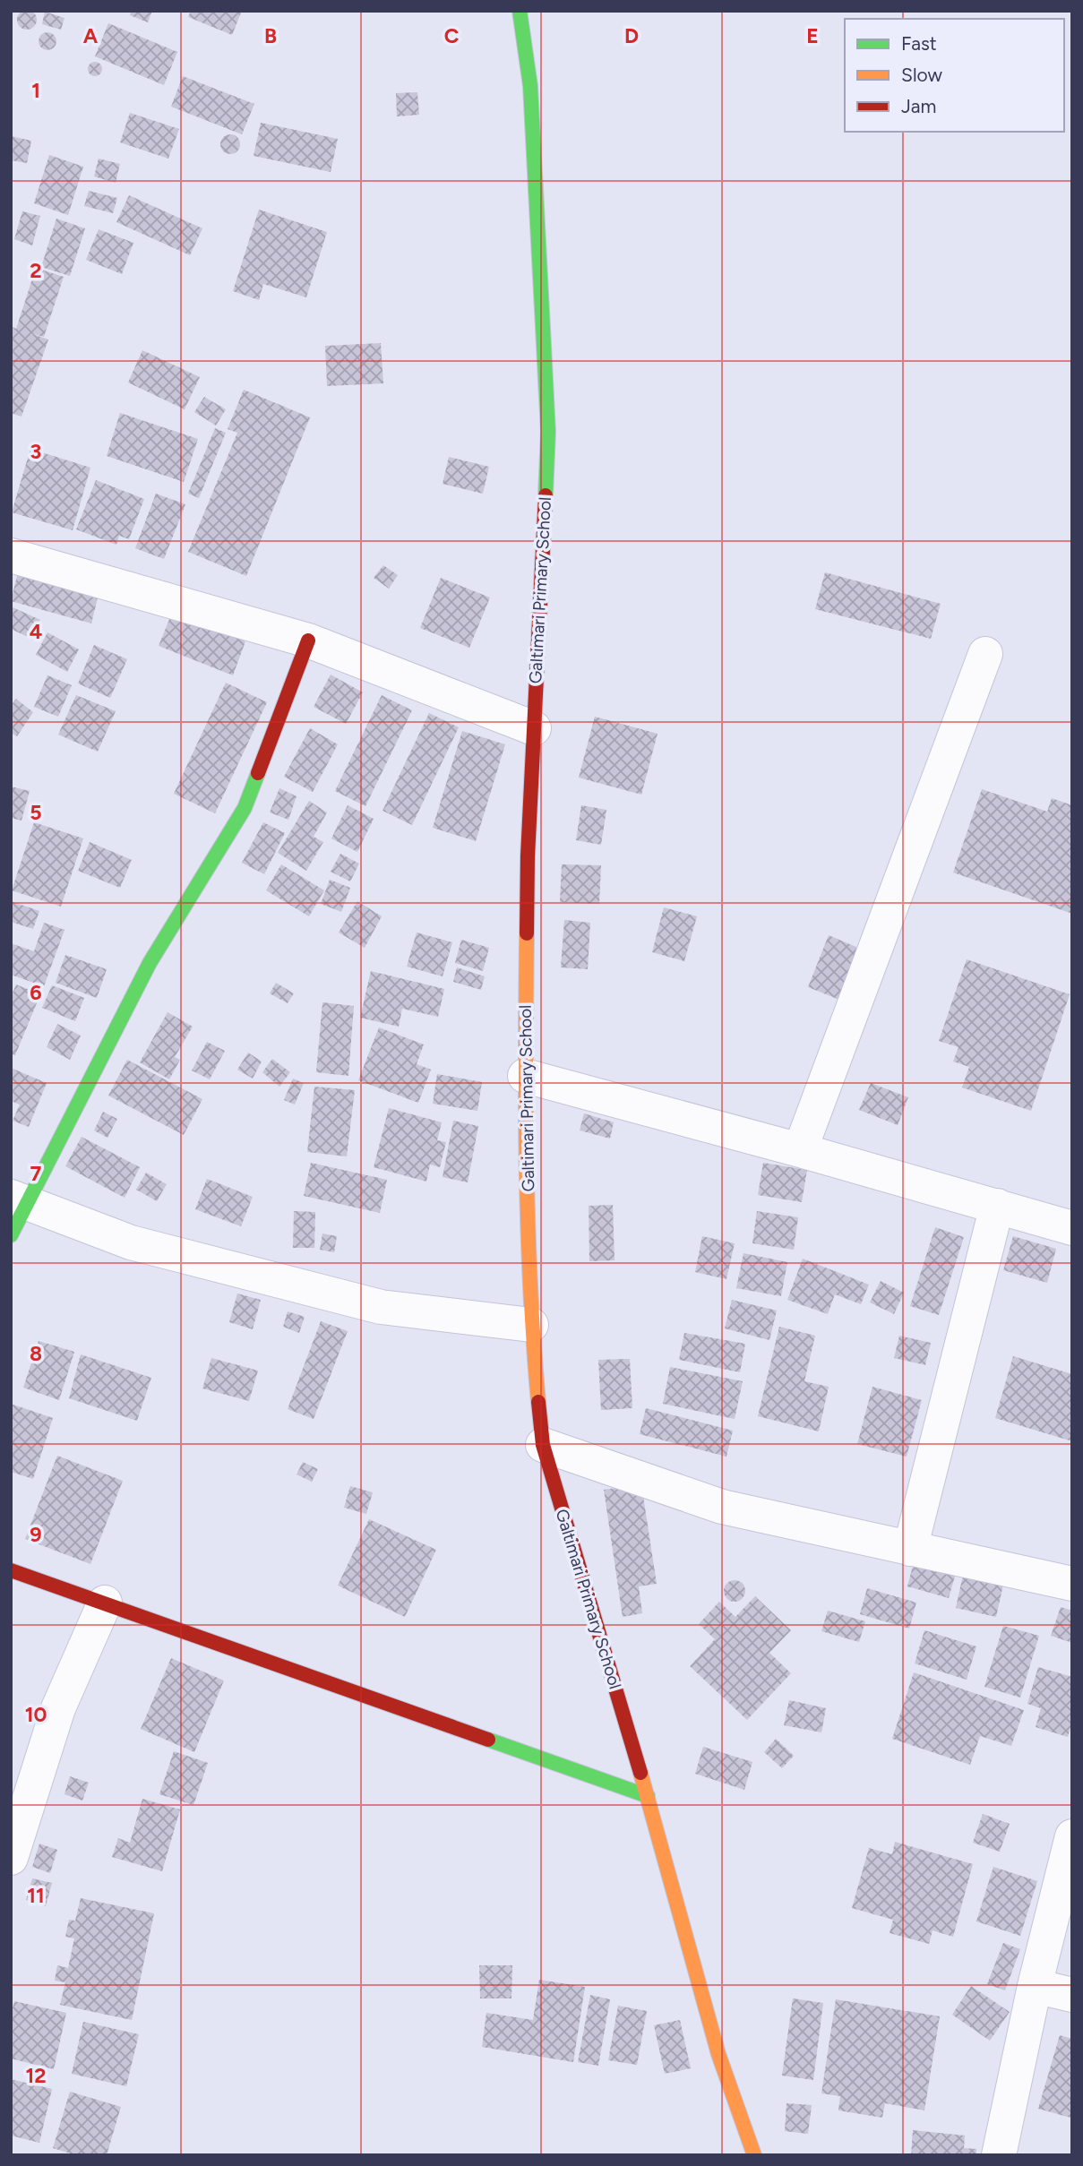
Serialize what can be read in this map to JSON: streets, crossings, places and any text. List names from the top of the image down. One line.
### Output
{"streets":{"street":["Galtimari Primary School"]},"legend":["Fast","Slow","Jam"],"grid":{"columns":["A","B","C","D","E"],"rows":["1","2","3","4","5","6","7","8","9","10","11","12"]}}
